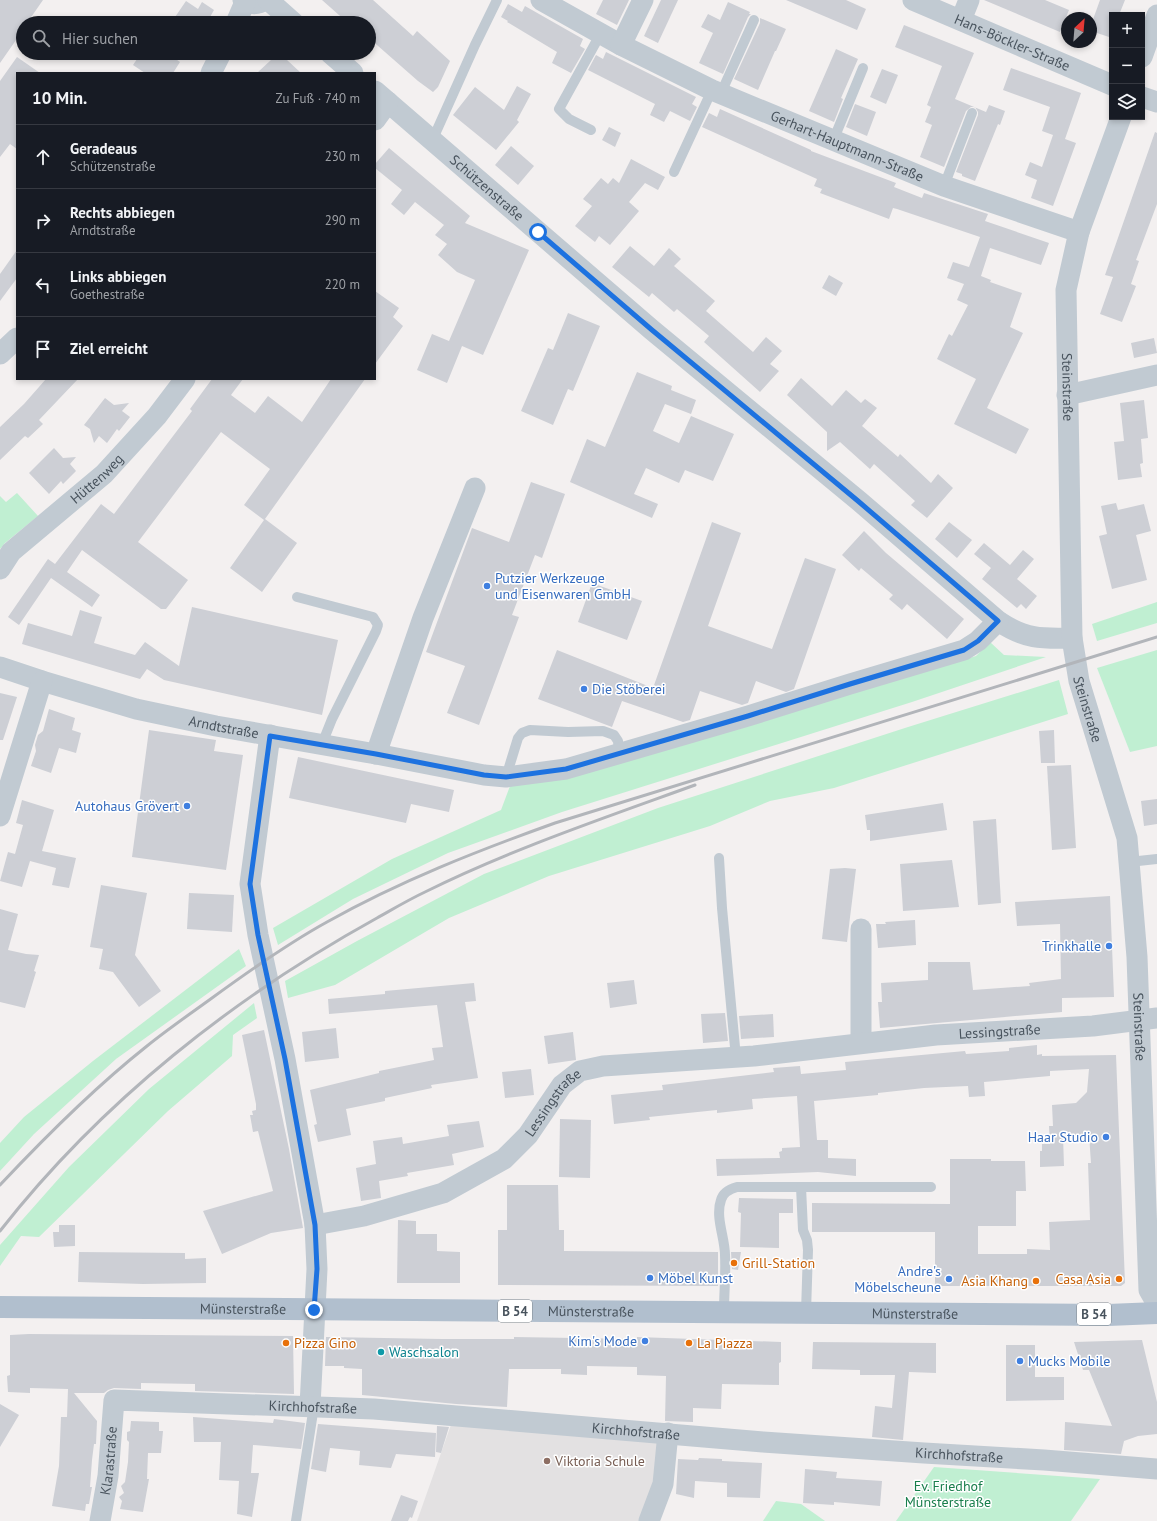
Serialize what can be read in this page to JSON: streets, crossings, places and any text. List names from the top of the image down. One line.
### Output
{"streets":{"main road":["Münsterstraße","B 54"],"street":["Hans-Böckler-Straße","Gerhart-Hauptmann-Straße","Schützenstraße","Steinstraße","Hüttenweg","Arndtstraße","Lessingstraße","Kirchhofstraße","Klarastraße"]},"crossings":[["Gerhart-Hauptmann-Straße","Steinstraße"],["Schützenstraße","Steinstraße"],["Schützenstraße","Arndtstraße"],["Steinstraße","Lessingstraße"],["Kirchhofstraße","Klarastraße"]],"parks":["Ev. Friedhof Münsterstraße"],"places":["Putzier Werkzeuge und Eisenwaren GmbH","Die Stöberei","Autohaus Grövert","Trinkhalle","Haar Studio","Grill-Station","Möbel Kunst","Andre's Möbelscheune","Casa Asia","Asia Khang","Kim's Mode","Pizza Gino","La Piazza","Waschsalon","Mucks Mobile","Viktoria Schule"],"north":"top right","page":{"map_buttons":["+","−"],"search":"Hier suchen","heading":["10 Min.","Zu Fuß · 740 m"],"list":[["Geradeaus","Schützenstraße","230 m"],["Rechts abbiegen","Arndtstraße","290 m"],["Links abbiegen","Goethestraße","220 m"],"Ziel erreicht"]}}
